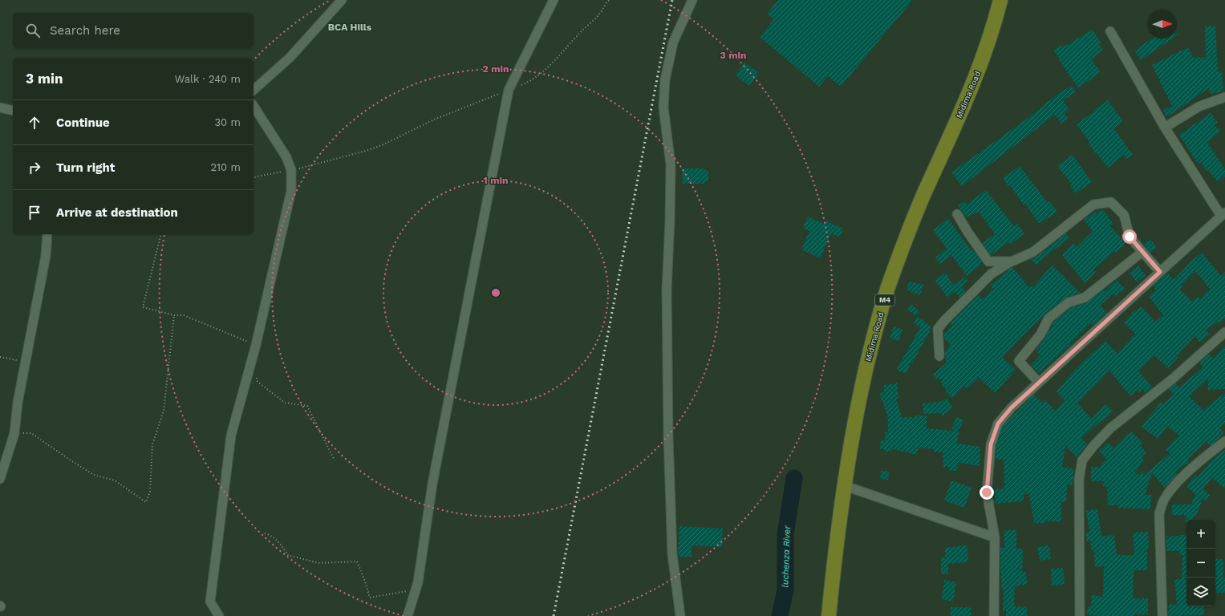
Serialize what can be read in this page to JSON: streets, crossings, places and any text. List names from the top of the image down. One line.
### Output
{"streets":{"main road":["Midima Road","M4"]},"districts":["BCA Hills"],"water":["luchenza River"],"north":"right","page":{"search":"Search here","heading":["3 min","Walk · 240 m"],"list":[["Continue","30 m"],["Turn right","210 m"],"Arrive at destination"],"map_buttons":["+","−"]},"rings":["3 min","2 min","1 min"]}
